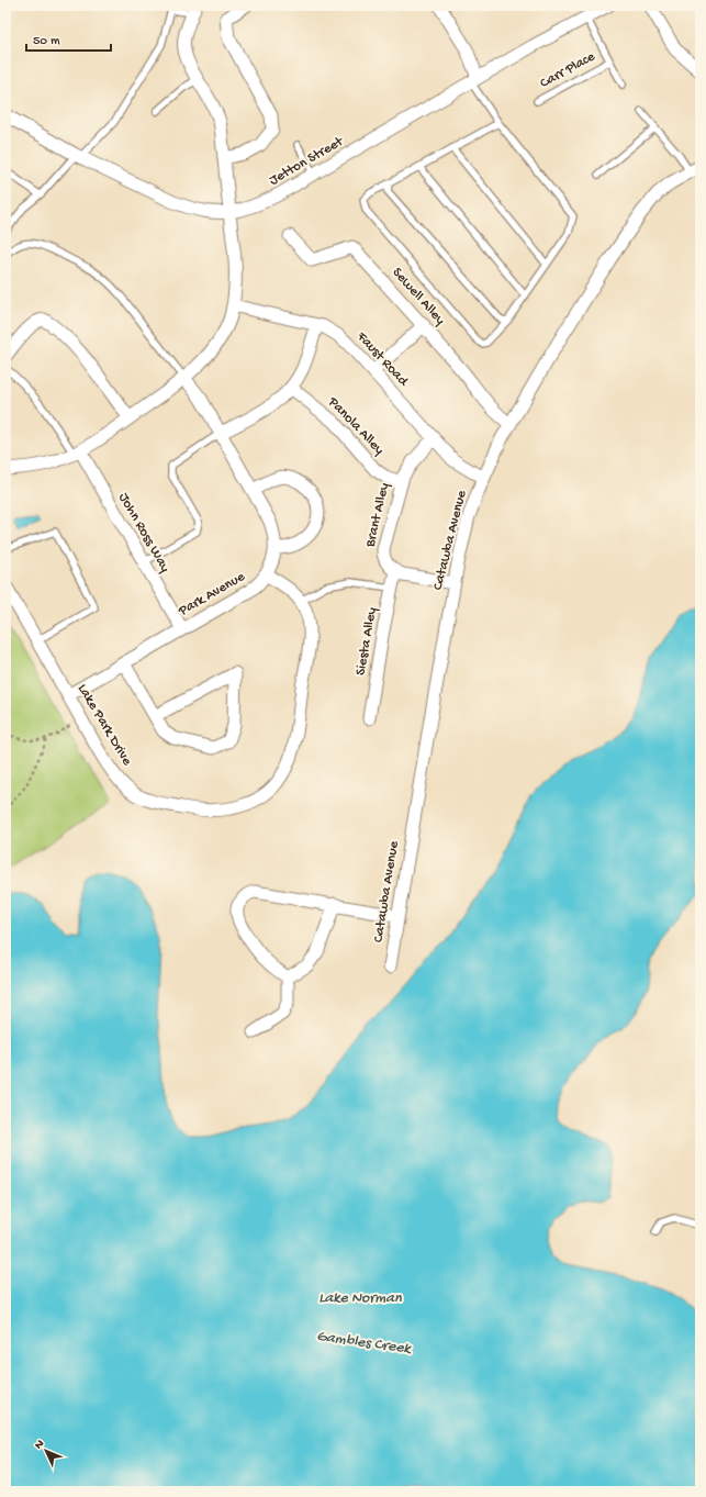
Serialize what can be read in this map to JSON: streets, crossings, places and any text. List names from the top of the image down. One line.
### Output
{"streets":{"street":["Jetton Street","Sewell Alley","Faust Road","Panola Alley","Brant Alley","John Ross Way","Catawba Avenue","Park Avenue","Siesta Alley","Lake Park Drive"],"lane":["Carr Place"]},"crossings":[["Sewell Alley","Catawba Avenue"],["Faust Road","Brant Alley"],["Faust Road","Catawba Avenue"],["Panola Alley","Brant Alley"],["Brant Alley","Siesta Alley"],["John Ross Way","Park Avenue"],["Park Avenue","Lake Park Drive"]],"water":["Lake Norman","Gambles Creek"],"scale_bar":"50 m","north":"top left"}
